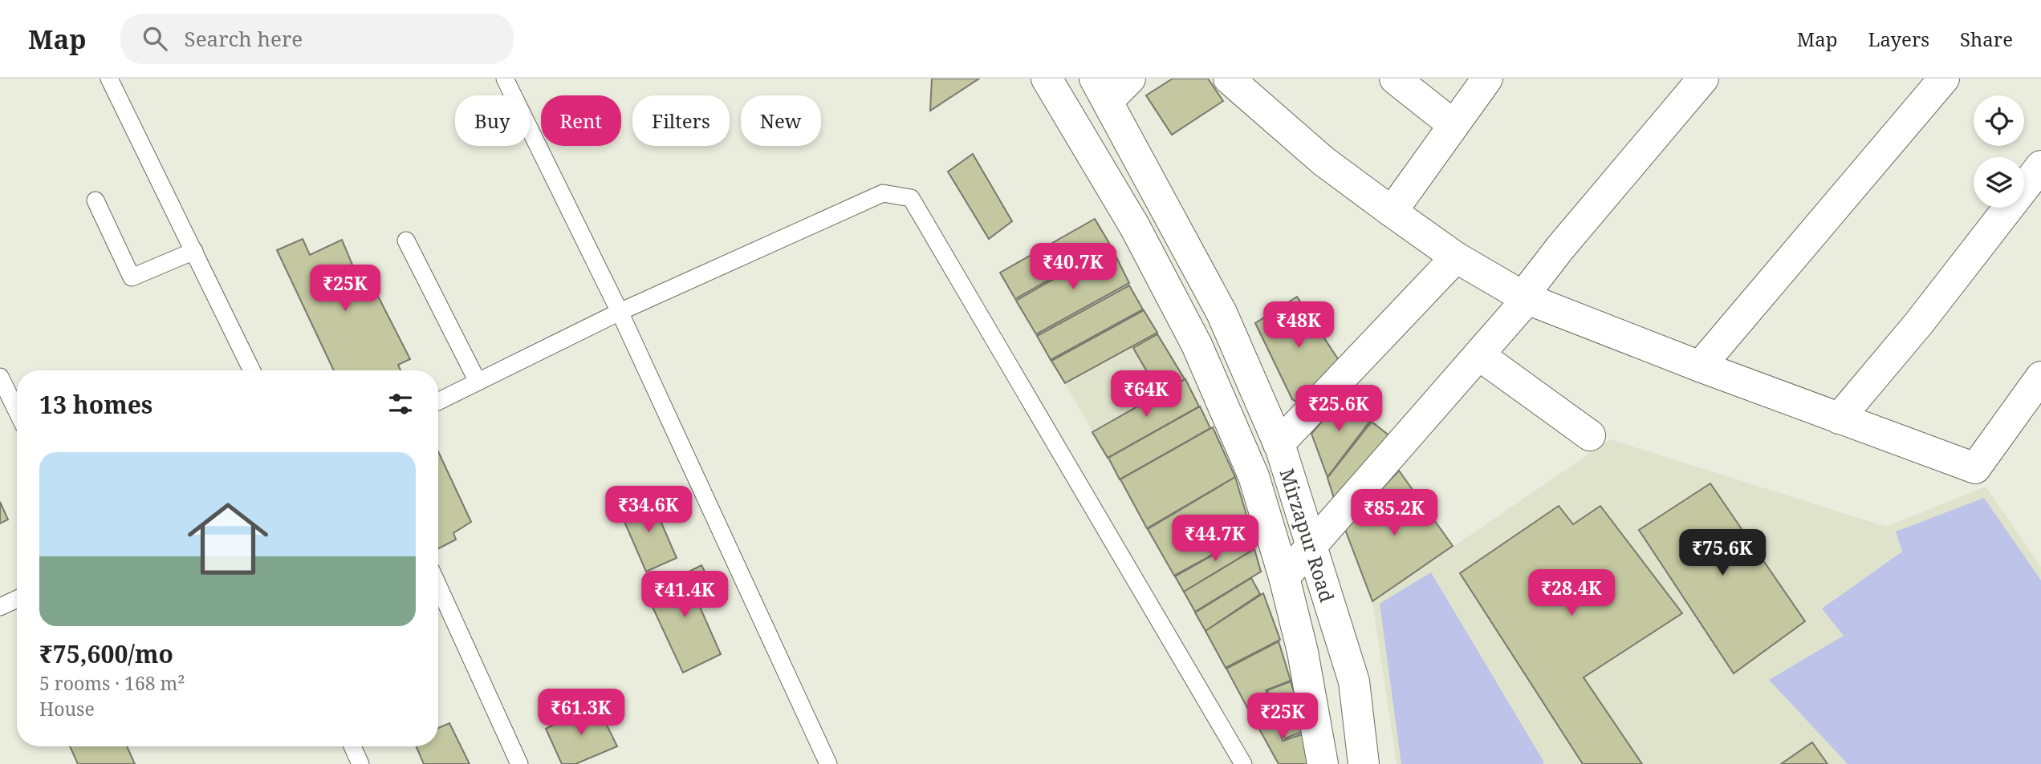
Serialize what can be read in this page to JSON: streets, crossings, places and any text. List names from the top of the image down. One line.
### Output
{"streets":{"main road":["Mirzapur Road"]},"page":{"header":"Map","search":"Search here","nav":["Map","Layers","Share"],"chip":["Buy","Rent","Filters","New"],"price":["₹40.7K","₹25K","₹48K","₹64K","₹25.6K","₹34.6K","₹85.2K","₹44.7K","₹75.6K","₹28.4K","₹41.4K","₹61.3K","₹25K"],"heading":"13 homes","list":[{"name":"₹75,600/mo","note":"5 rooms · 168 m² · House"}]}}
